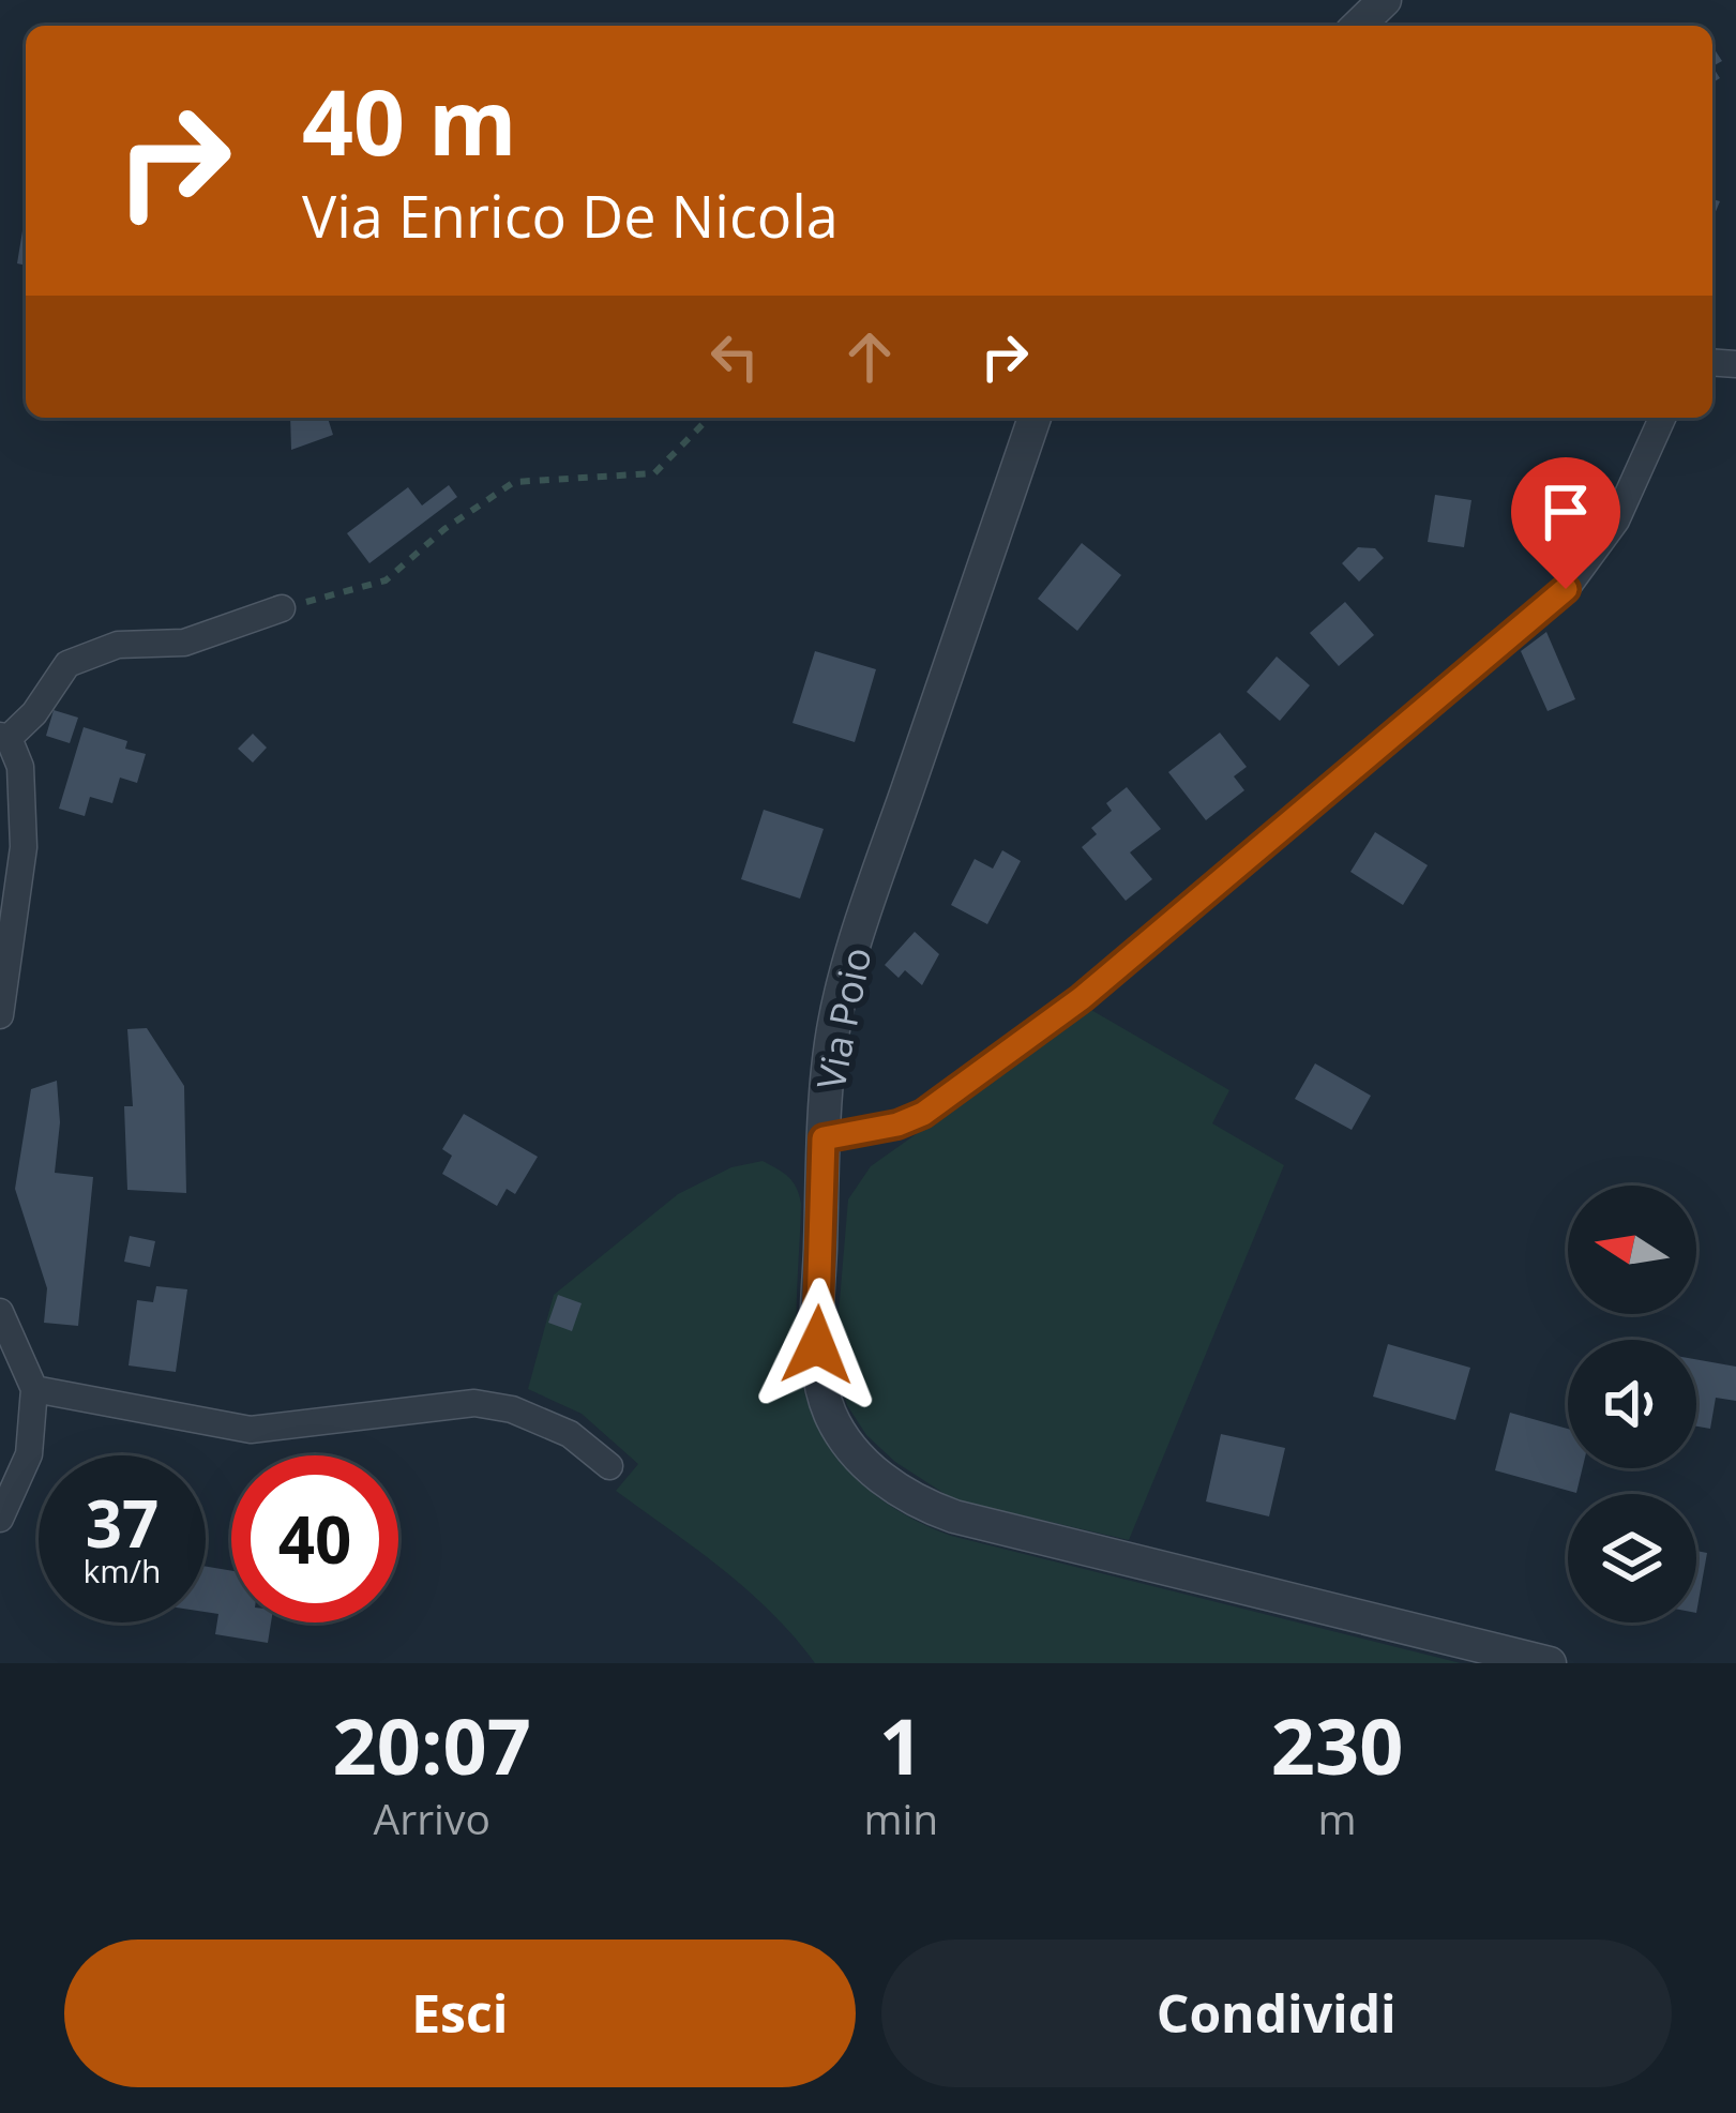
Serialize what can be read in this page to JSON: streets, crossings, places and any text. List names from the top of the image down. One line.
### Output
{"streets":{"street":["Via Poio"]},"north":"left","page":{"turn":["40 m","Via Enrico De Nicola"],"speed":"37 km/h","limit":"40","eta":["20:07","Arrivo","1","min","230","m"],"buttons":["Esci","Condividi"]}}
